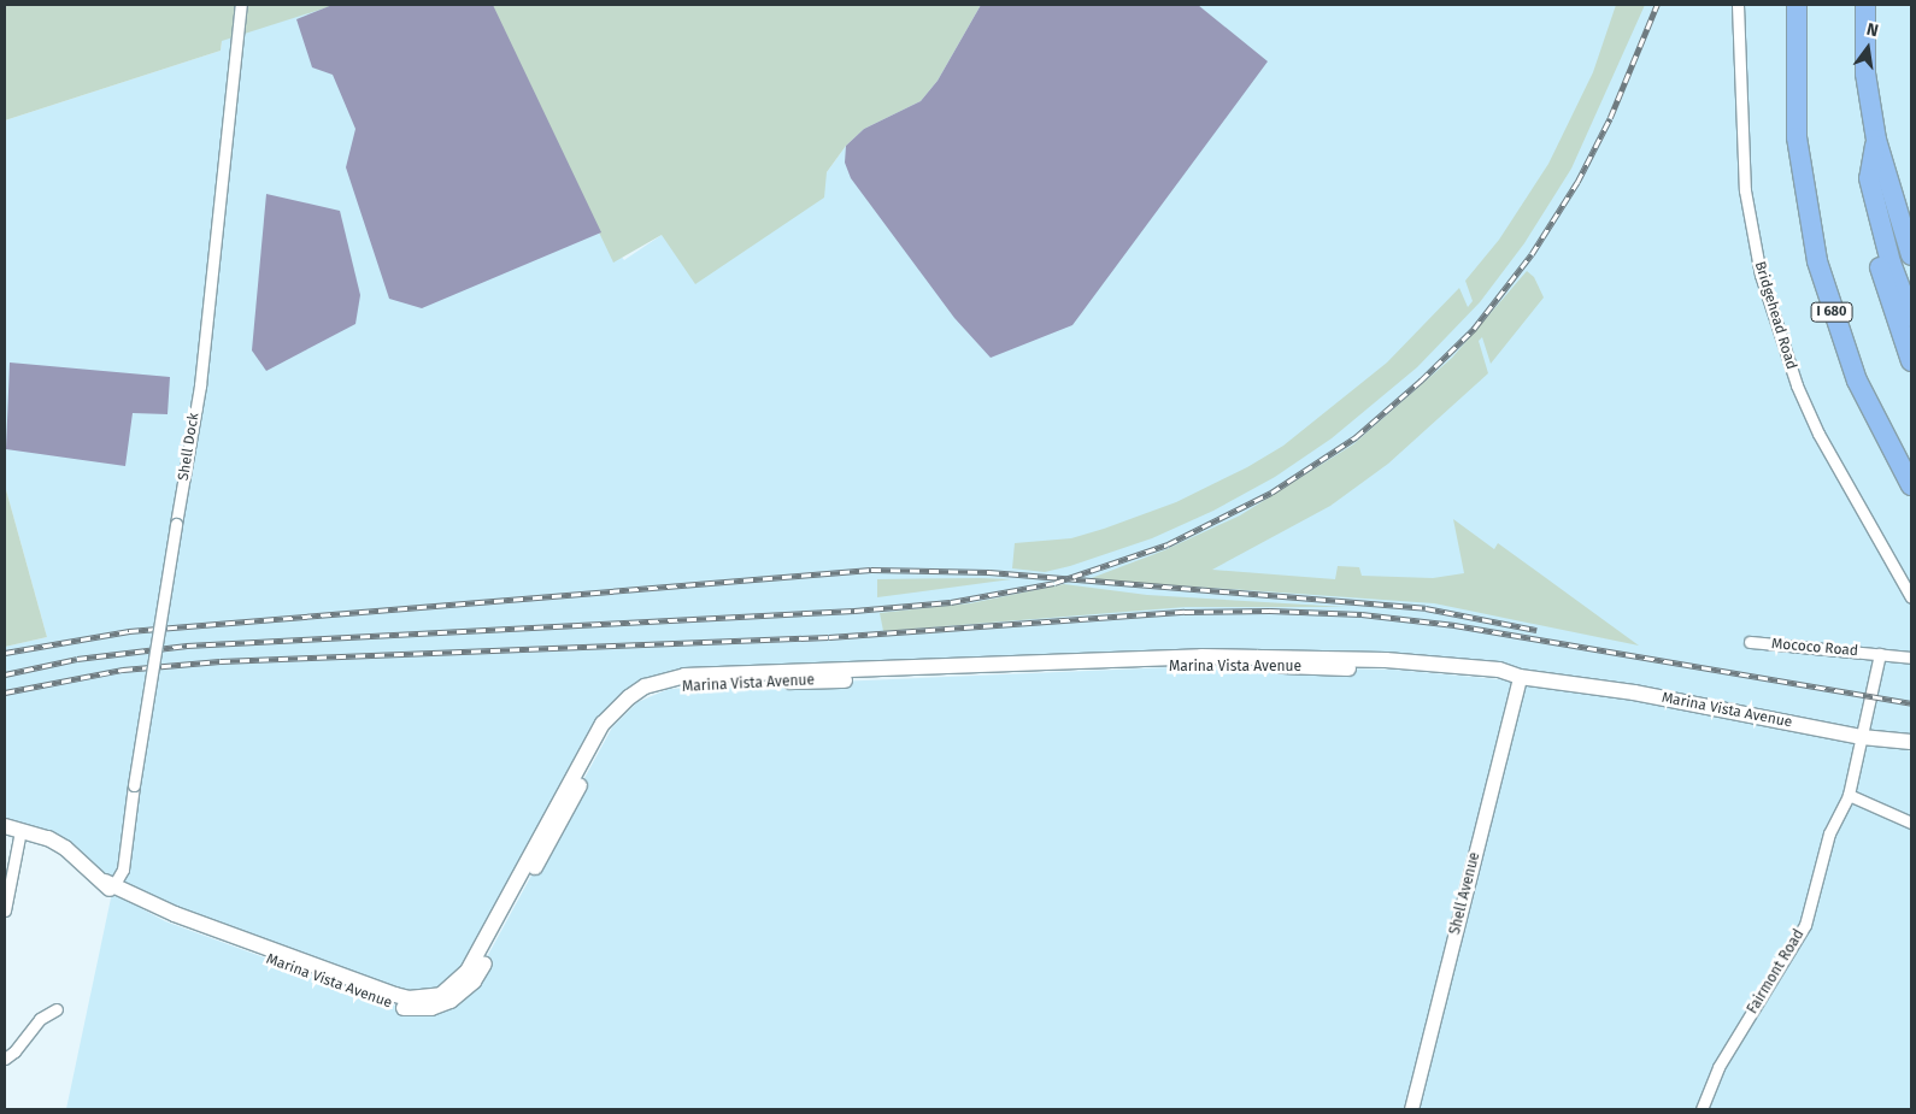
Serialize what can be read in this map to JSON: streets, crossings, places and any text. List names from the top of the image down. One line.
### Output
{"streets":{"highway":["I 680"],"main road":["Marina Vista Avenue"],"street":["Bridgehead Road","Shell Dock","Mococo Road","Shell Avenue","Fairmont Road"]},"crossings":[["Shell Dock","Marina Vista Avenue"],["Mococo Road","Marina Vista Avenue"],["Mococo Road","Fairmont Road"],["Marina Vista Avenue","Shell Avenue"]],"north":"top"}
